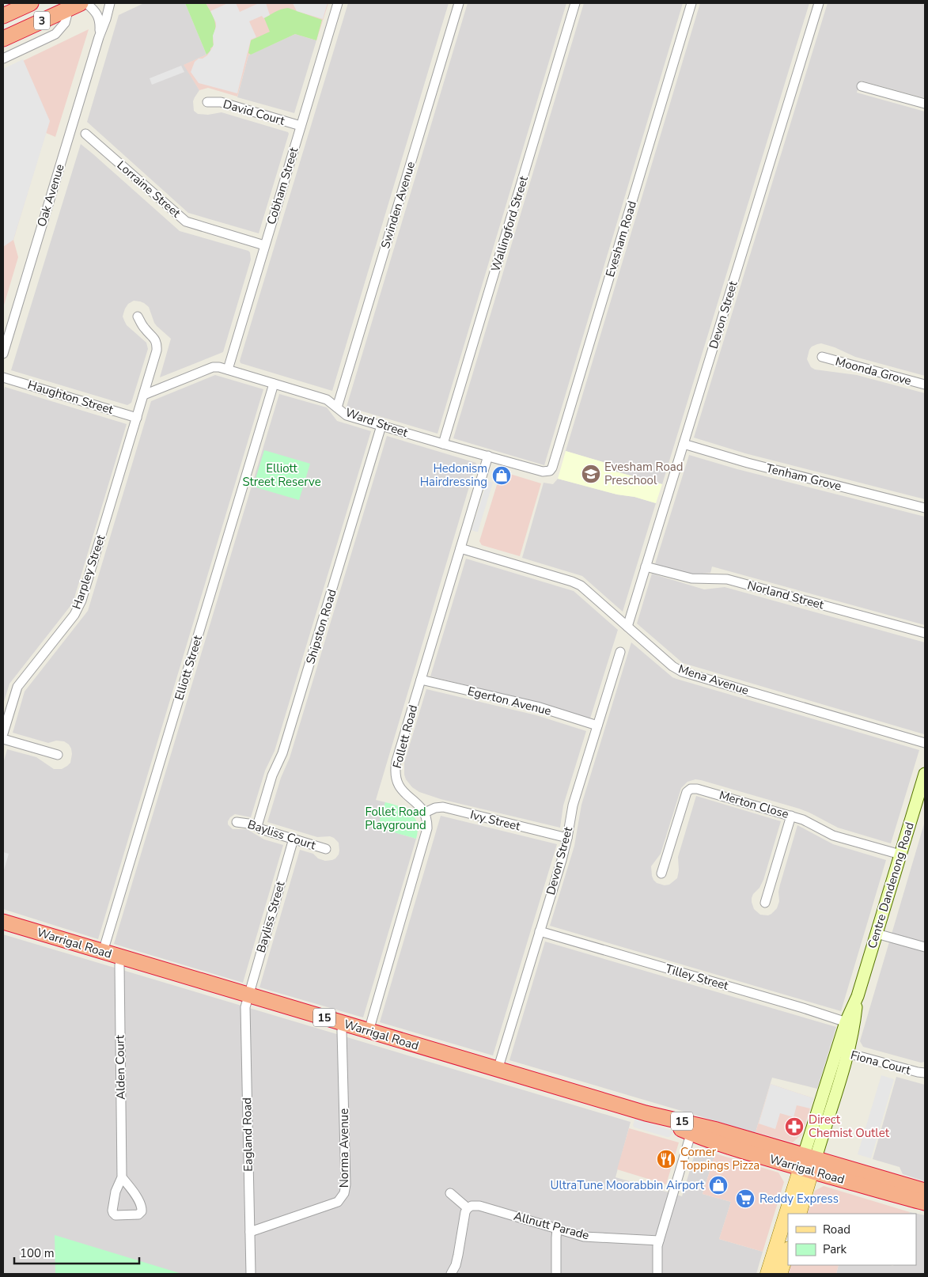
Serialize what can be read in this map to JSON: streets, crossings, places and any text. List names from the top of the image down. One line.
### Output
{"streets":{"highway":["3","Warrigal Road","15"],"main road":["Centre Dandenong Road"],"street":["David Court","Cobham Street","Lorraine Street","Oak Avenue","Swinden Avenue","Wallingford Street","Evesham Road","Devon Street","Moonda Grove","Haughton Street","Ward Street","Tenham Grove","Harpley Street","Norland Street","Shipston Road","Elliott Street","Mena Avenue","Egerton Avenue","Follett Road","Merton Close","Ivy Street","Bayliss Court","Bayliss Street","Tilley Street","Fiona Court","Alden Court","Eagland Road","Norma Avenue","Allnutt Parade"]},"crossings":[["David Court","Cobham Street"],["Cobham Street","Lorraine Street"],["Cobham Street","Ward Street"],["Swinden Avenue","Ward Street"],["Wallingford Street","Ward Street"],["Evesham Road","Ward Street"],["Devon Street","Tenham Grove"],["Devon Street","Norland Street"],["Devon Street","Mena Avenue"],["Devon Street","Egerton Avenue"],["Devon Street","Ivy Street"],["Devon Street","Warrigal Road"],["Devon Street","Tilley Street"],["Haughton Street","Harpley Street"],["Ward Street","Harpley Street"],["Ward Street","Shipston Road"],["Ward Street","Elliott Street"],["Ward Street","Follett Road"],["Shipston Road","Bayliss Court"],["Elliott Street","Warrigal Road"],["Mena Avenue","Follett Road"],["Egerton Avenue","Follett Road"],["Follett Road","Ivy Street"],["Merton Close","Centre Dandenong Road"],["Bayliss Court","Bayliss Street"],["Centre Dandenong Road","Warrigal Road"],["Centre Dandenong Road","Tilley Street"],["Centre Dandenong Road","Fiona Court"],["Bayliss Street","Warrigal Road"],["Bayliss Street","Eagland Road"],["Warrigal Road","Alden Court"],["Warrigal Road","Eagland Road"],["Warrigal Road","Norma Avenue"],["Eagland Road","Norma Avenue"]],"parks":["Elliott Street Reserve","Follet Road Playground"],"places":{"school or university":["Evesham Road Preschool"],"shop":["Hedonism Hairdressing","UltraTune Moorabbin Airport"],"pharmacy":["Direct Chemist Outlet"],"restaurant":["Corner Toppings Pizza"],"supermarket":["Reddy Express"]},"legend":["Road","Park"],"scale_bar":"100 m"}
